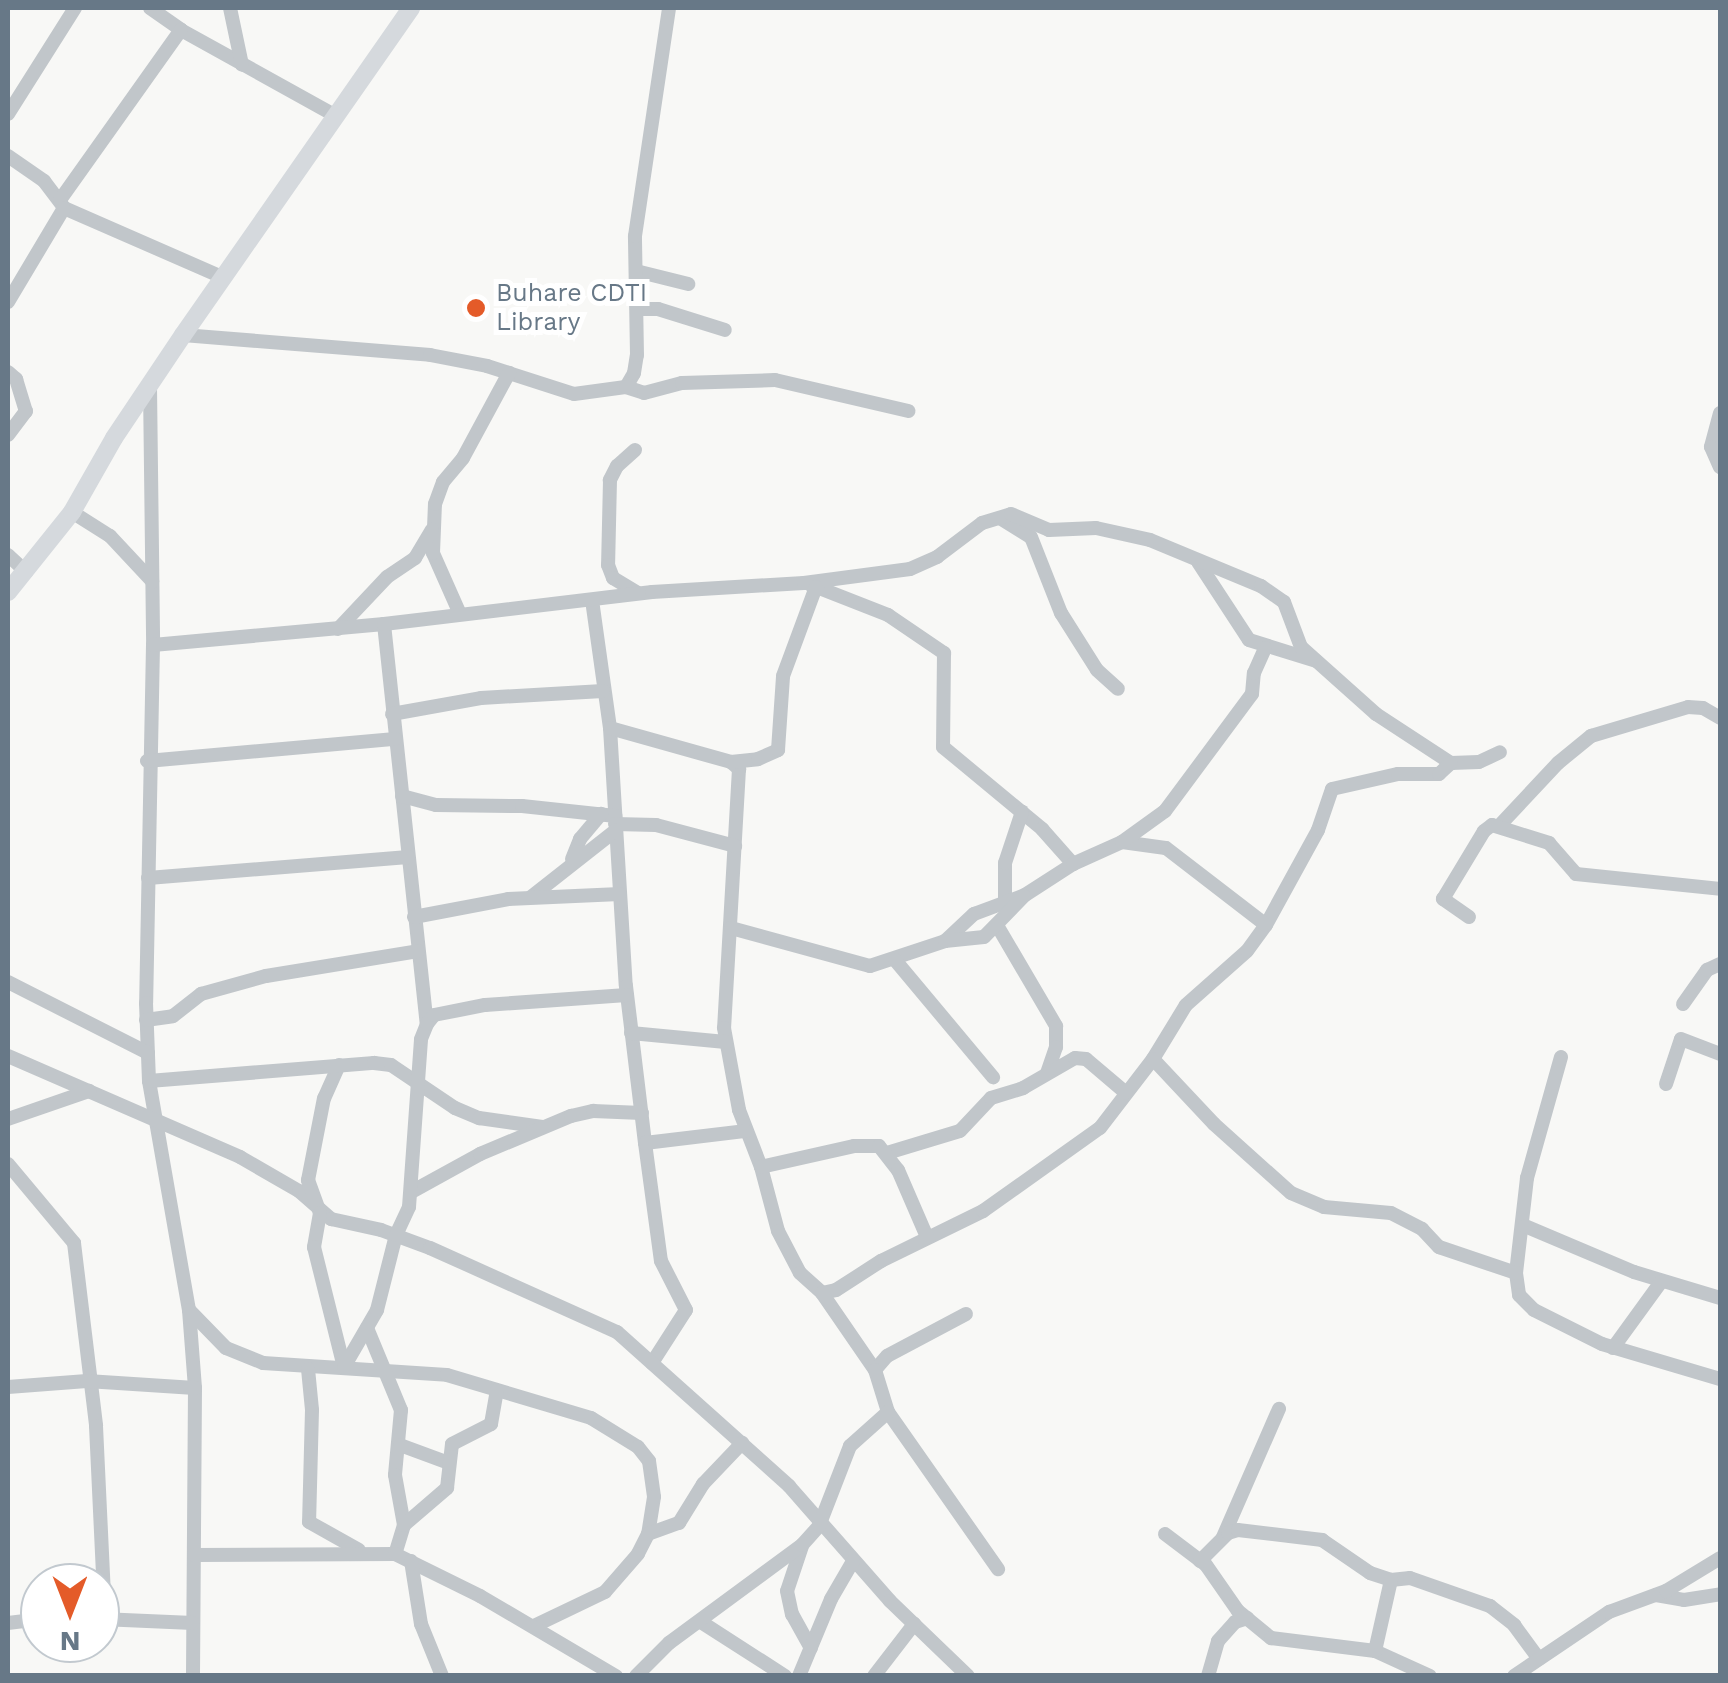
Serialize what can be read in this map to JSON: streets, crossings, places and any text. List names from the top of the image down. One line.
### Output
{"places":["Buhare CDTI Library"],"north":"bottom"}
